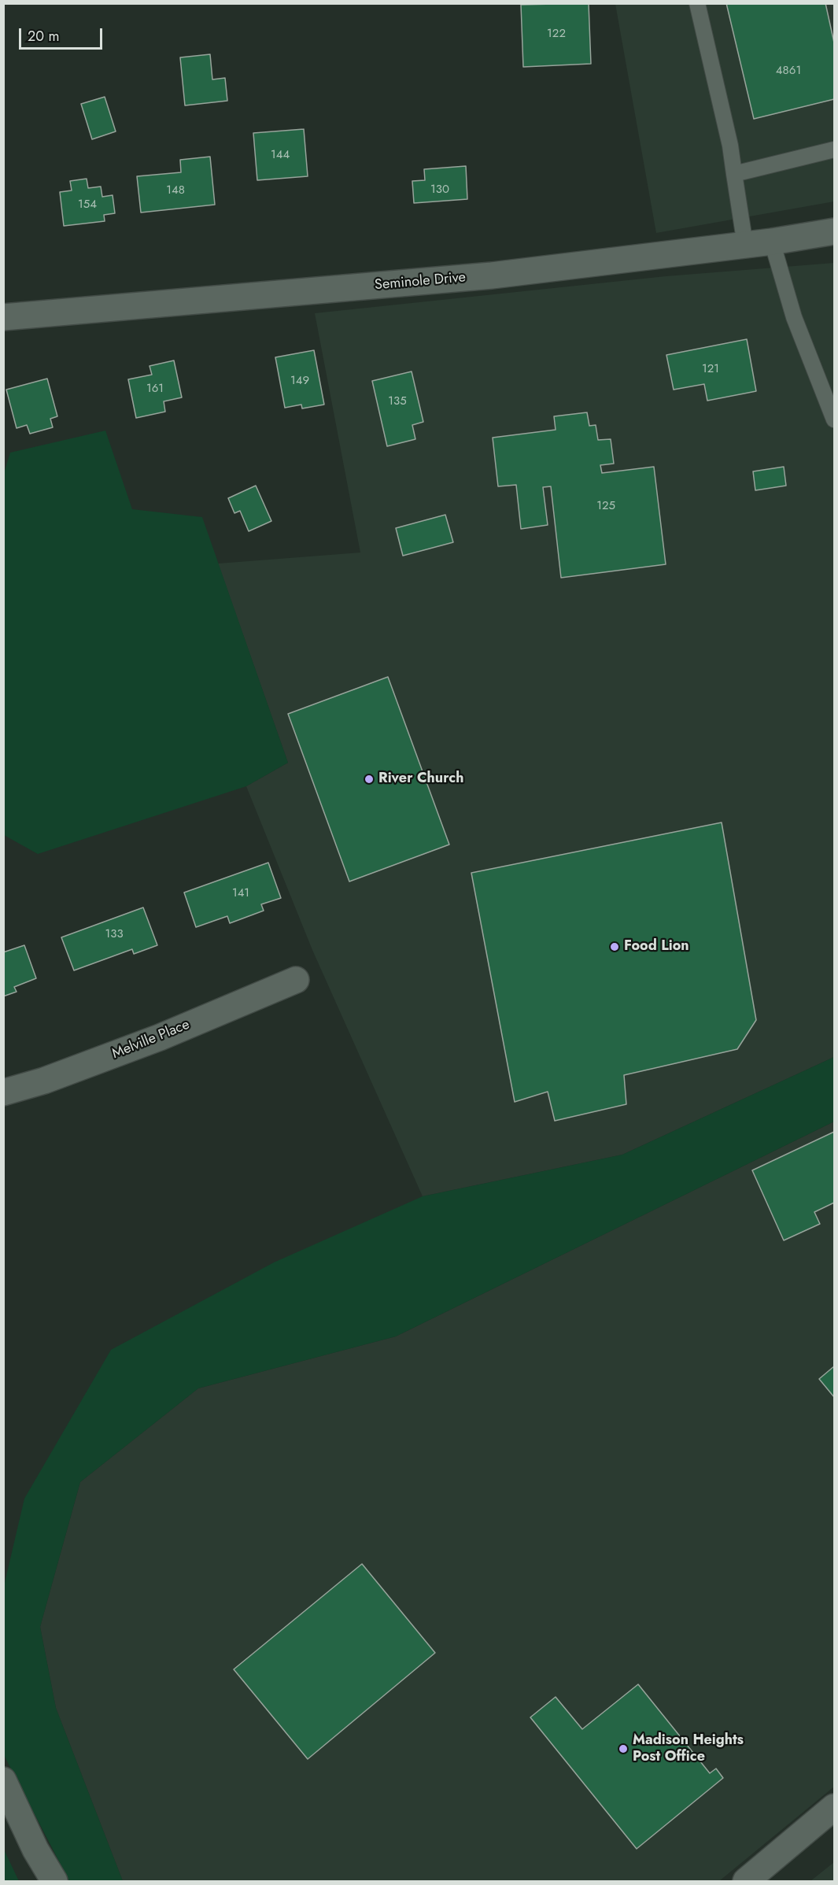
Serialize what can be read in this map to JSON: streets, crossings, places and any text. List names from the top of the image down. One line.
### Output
{"streets":{"street":["Seminole Drive","Melville Place"]},"places":["River Church","Food Lion","Madison Heights Post Office"],"house_numbers":["122","4861","144","130","148","154","121","149","161","135","125","141","133"],"scale_bar":"20 m"}
